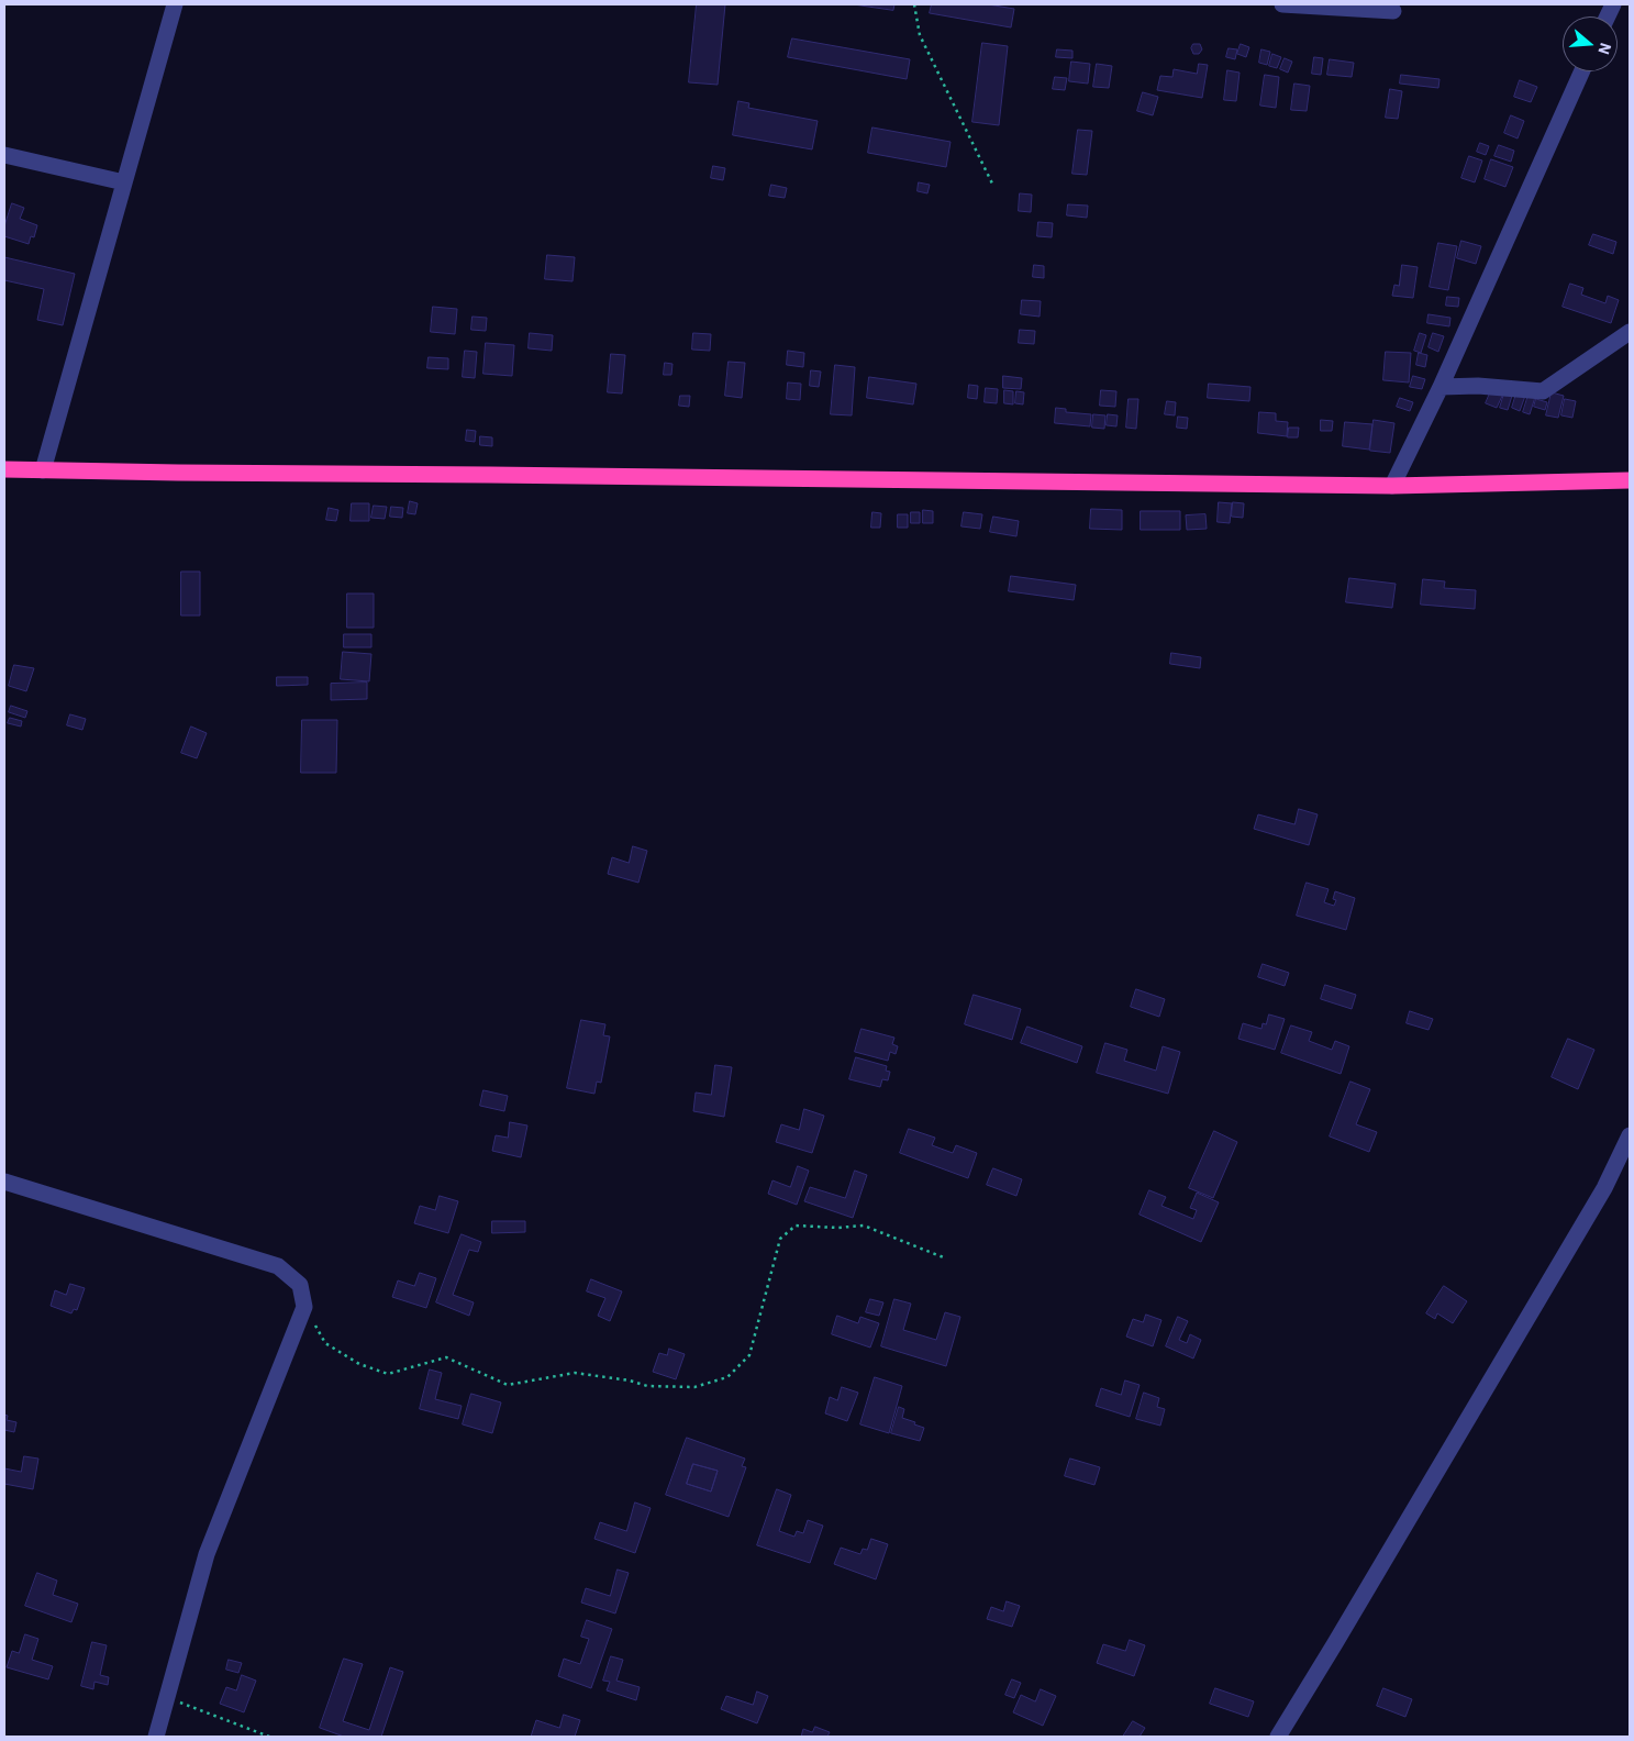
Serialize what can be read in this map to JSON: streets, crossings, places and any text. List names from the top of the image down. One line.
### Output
{"north":"right"}
